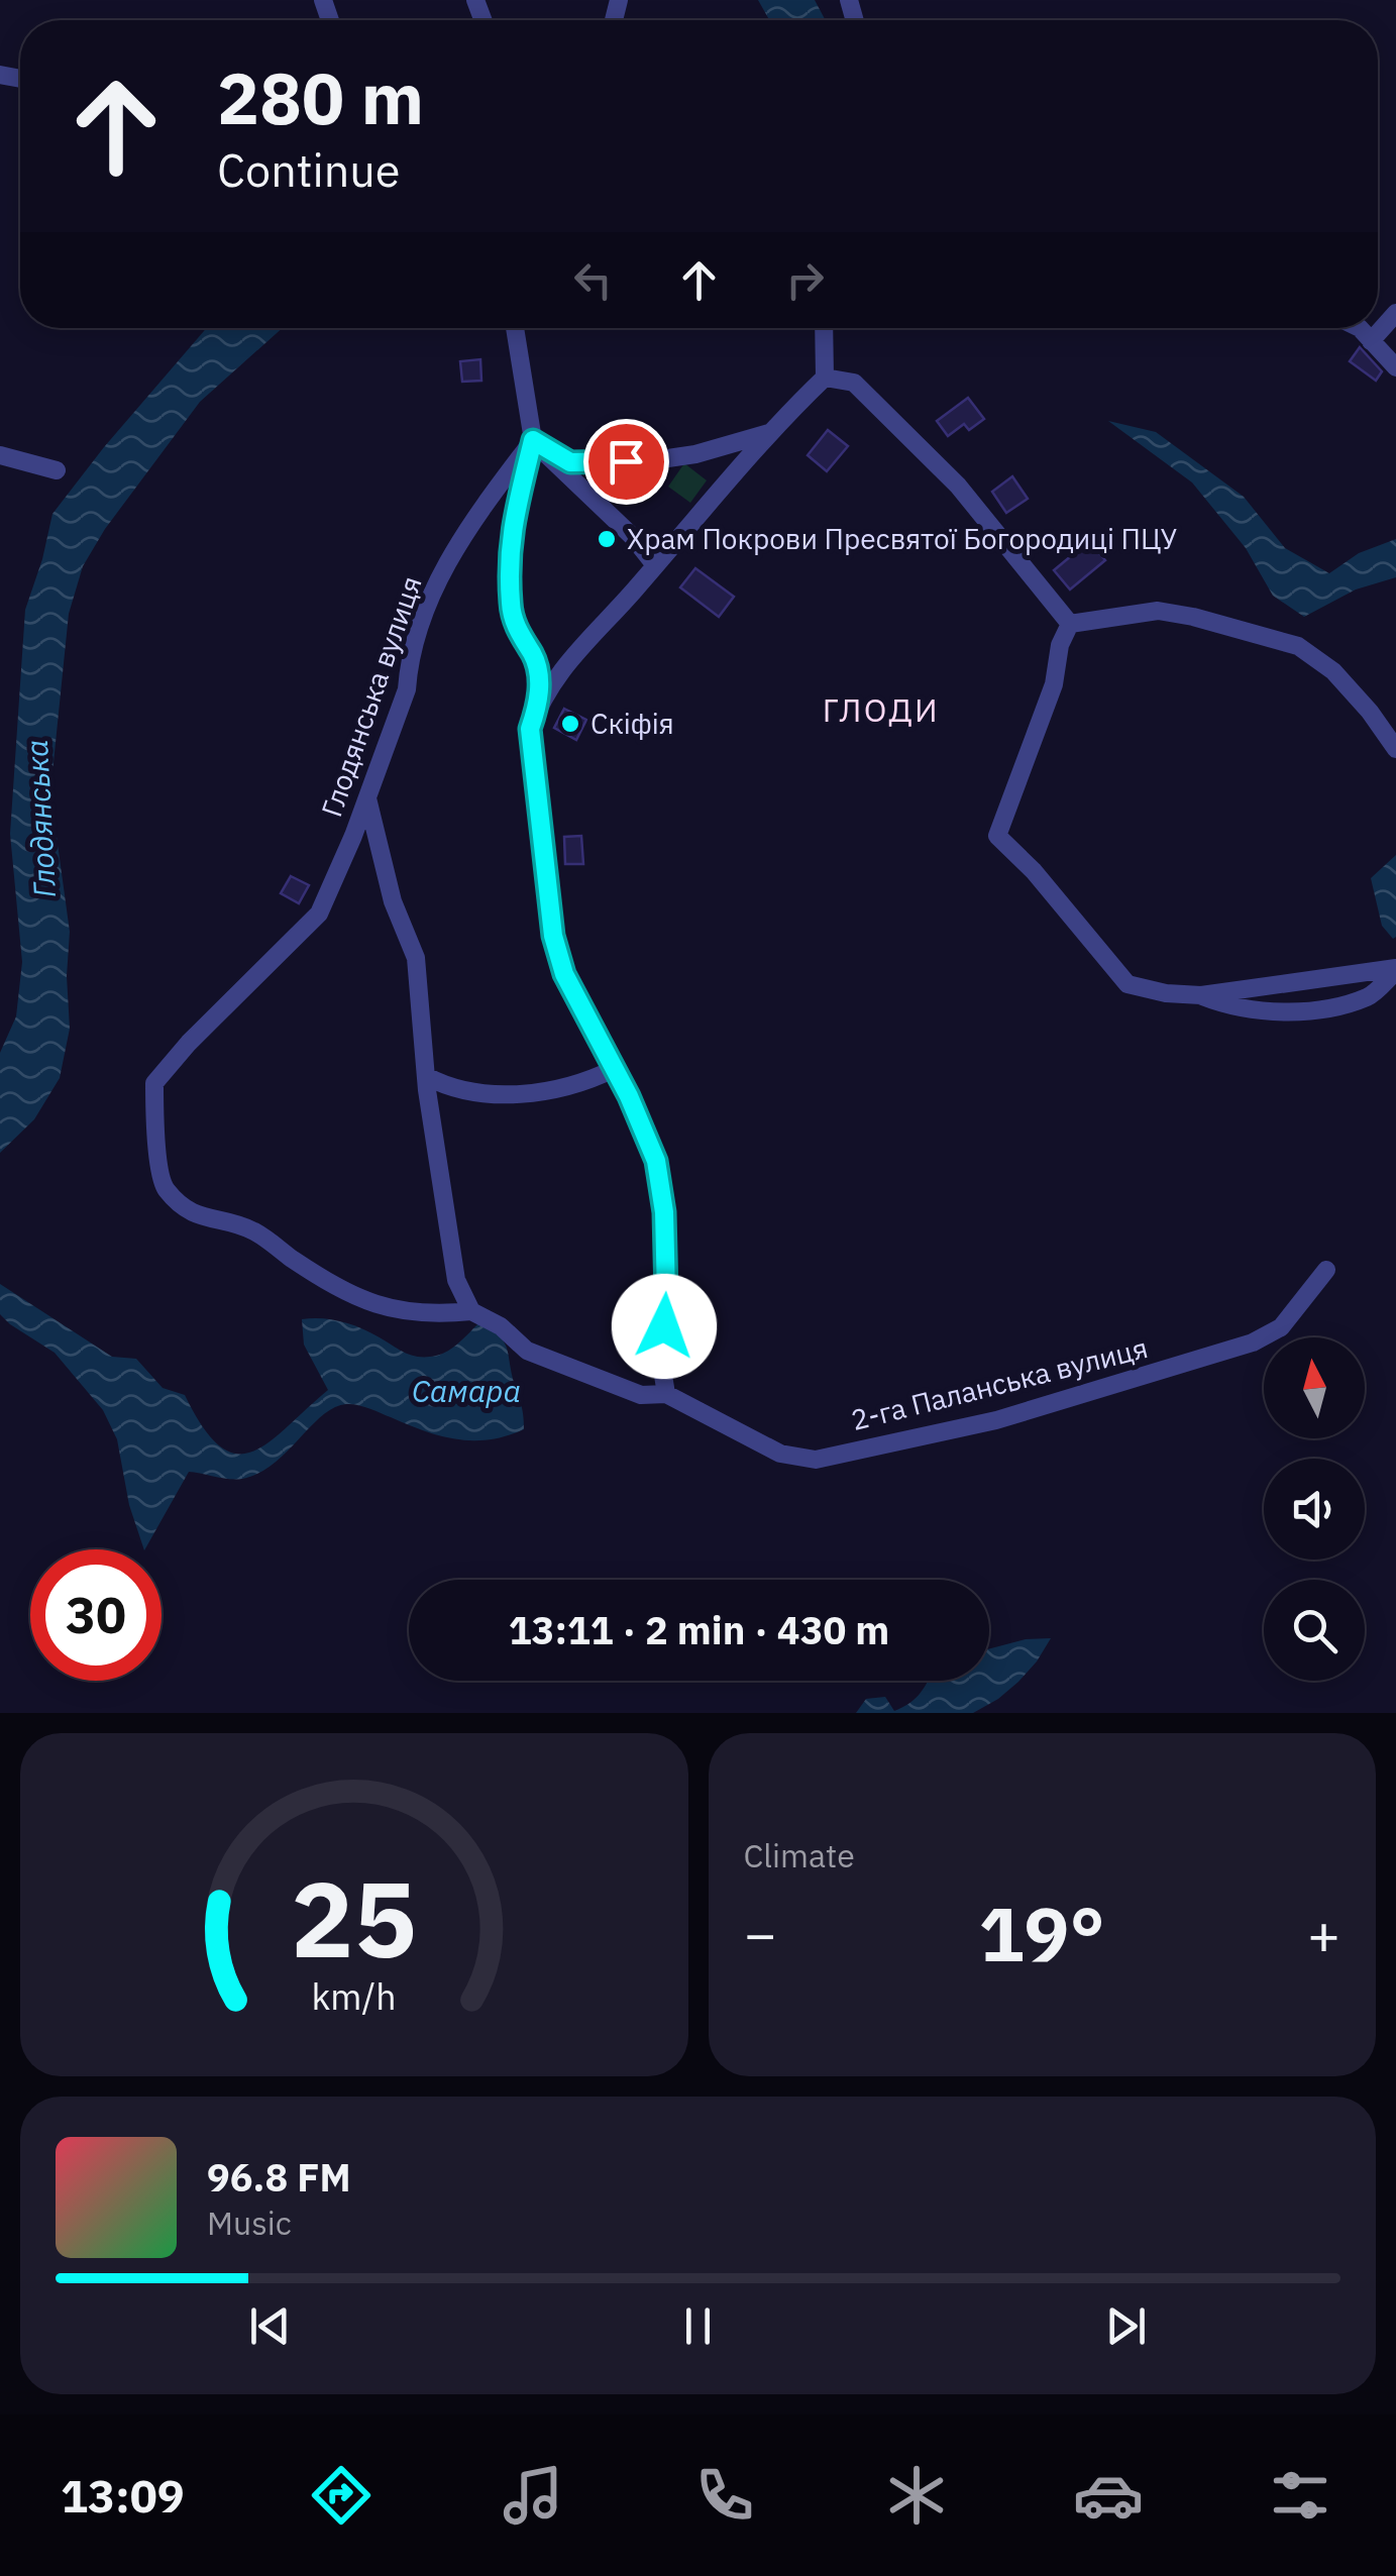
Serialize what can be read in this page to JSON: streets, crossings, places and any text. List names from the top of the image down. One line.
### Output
{"streets":{"street":["Глодянська вулиця","2-га Паланська вулиця"]},"crossings":[["Глодянська вулиця","2-га Паланська вулиця"]],"districts":["ГЛОДИ"],"water":["Глодянська","Самара"],"places":["Храм Покрови Пресвятої Богородиці ПЦУ","Скіфія"],"north":"top","page":{"turn":["280 m","Continue"],"limit":"30","trip":"13:11 · 2 min · 430 m","tile":"Climate","heat":["−","19°","+"],"song":["96.8 FM","Music"],"tabs":"13:09","gauge":["25","km/h"]}}
